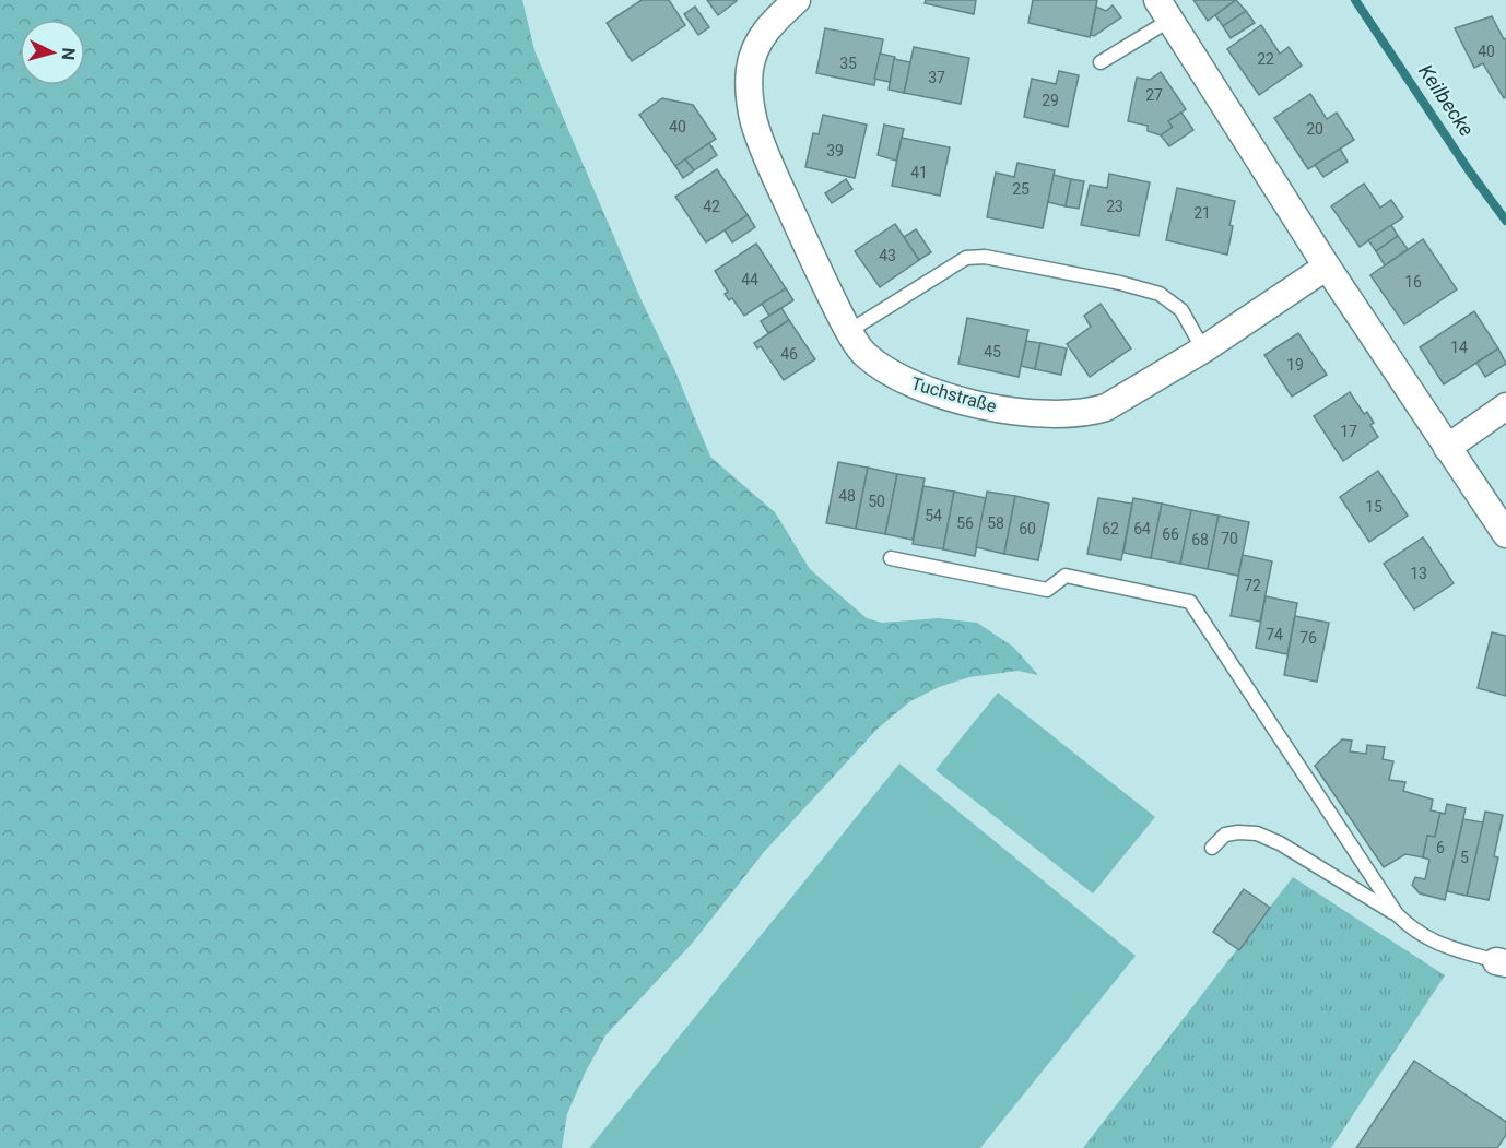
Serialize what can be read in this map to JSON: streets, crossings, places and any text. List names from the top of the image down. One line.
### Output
{"streets":{"street":["Tuchstraße"]},"water":["Keilbecke"],"house_numbers":["40","22","35","37","27","29","40","20","39","41","25","42","23","21","43","44","16","14","45","46","19","17","48","50","15","54","56","58","60","62","64","66","70","68","13","72","74","76","6","5"],"north":"right"}
